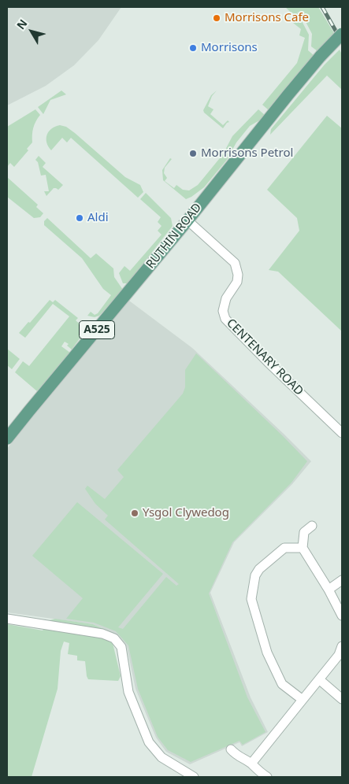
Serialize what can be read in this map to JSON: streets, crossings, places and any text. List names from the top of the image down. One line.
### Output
{"streets":{"main road":["RUTHIN ROAD","A525"],"street":["CENTENARY ROAD"]},"crossings":[["RUTHIN ROAD","CENTENARY ROAD"]],"places":["Morrisons Cafe","Morrisons","Morrisons Petrol","Aldi","Ysgol Clywedog"],"north":"top left"}
